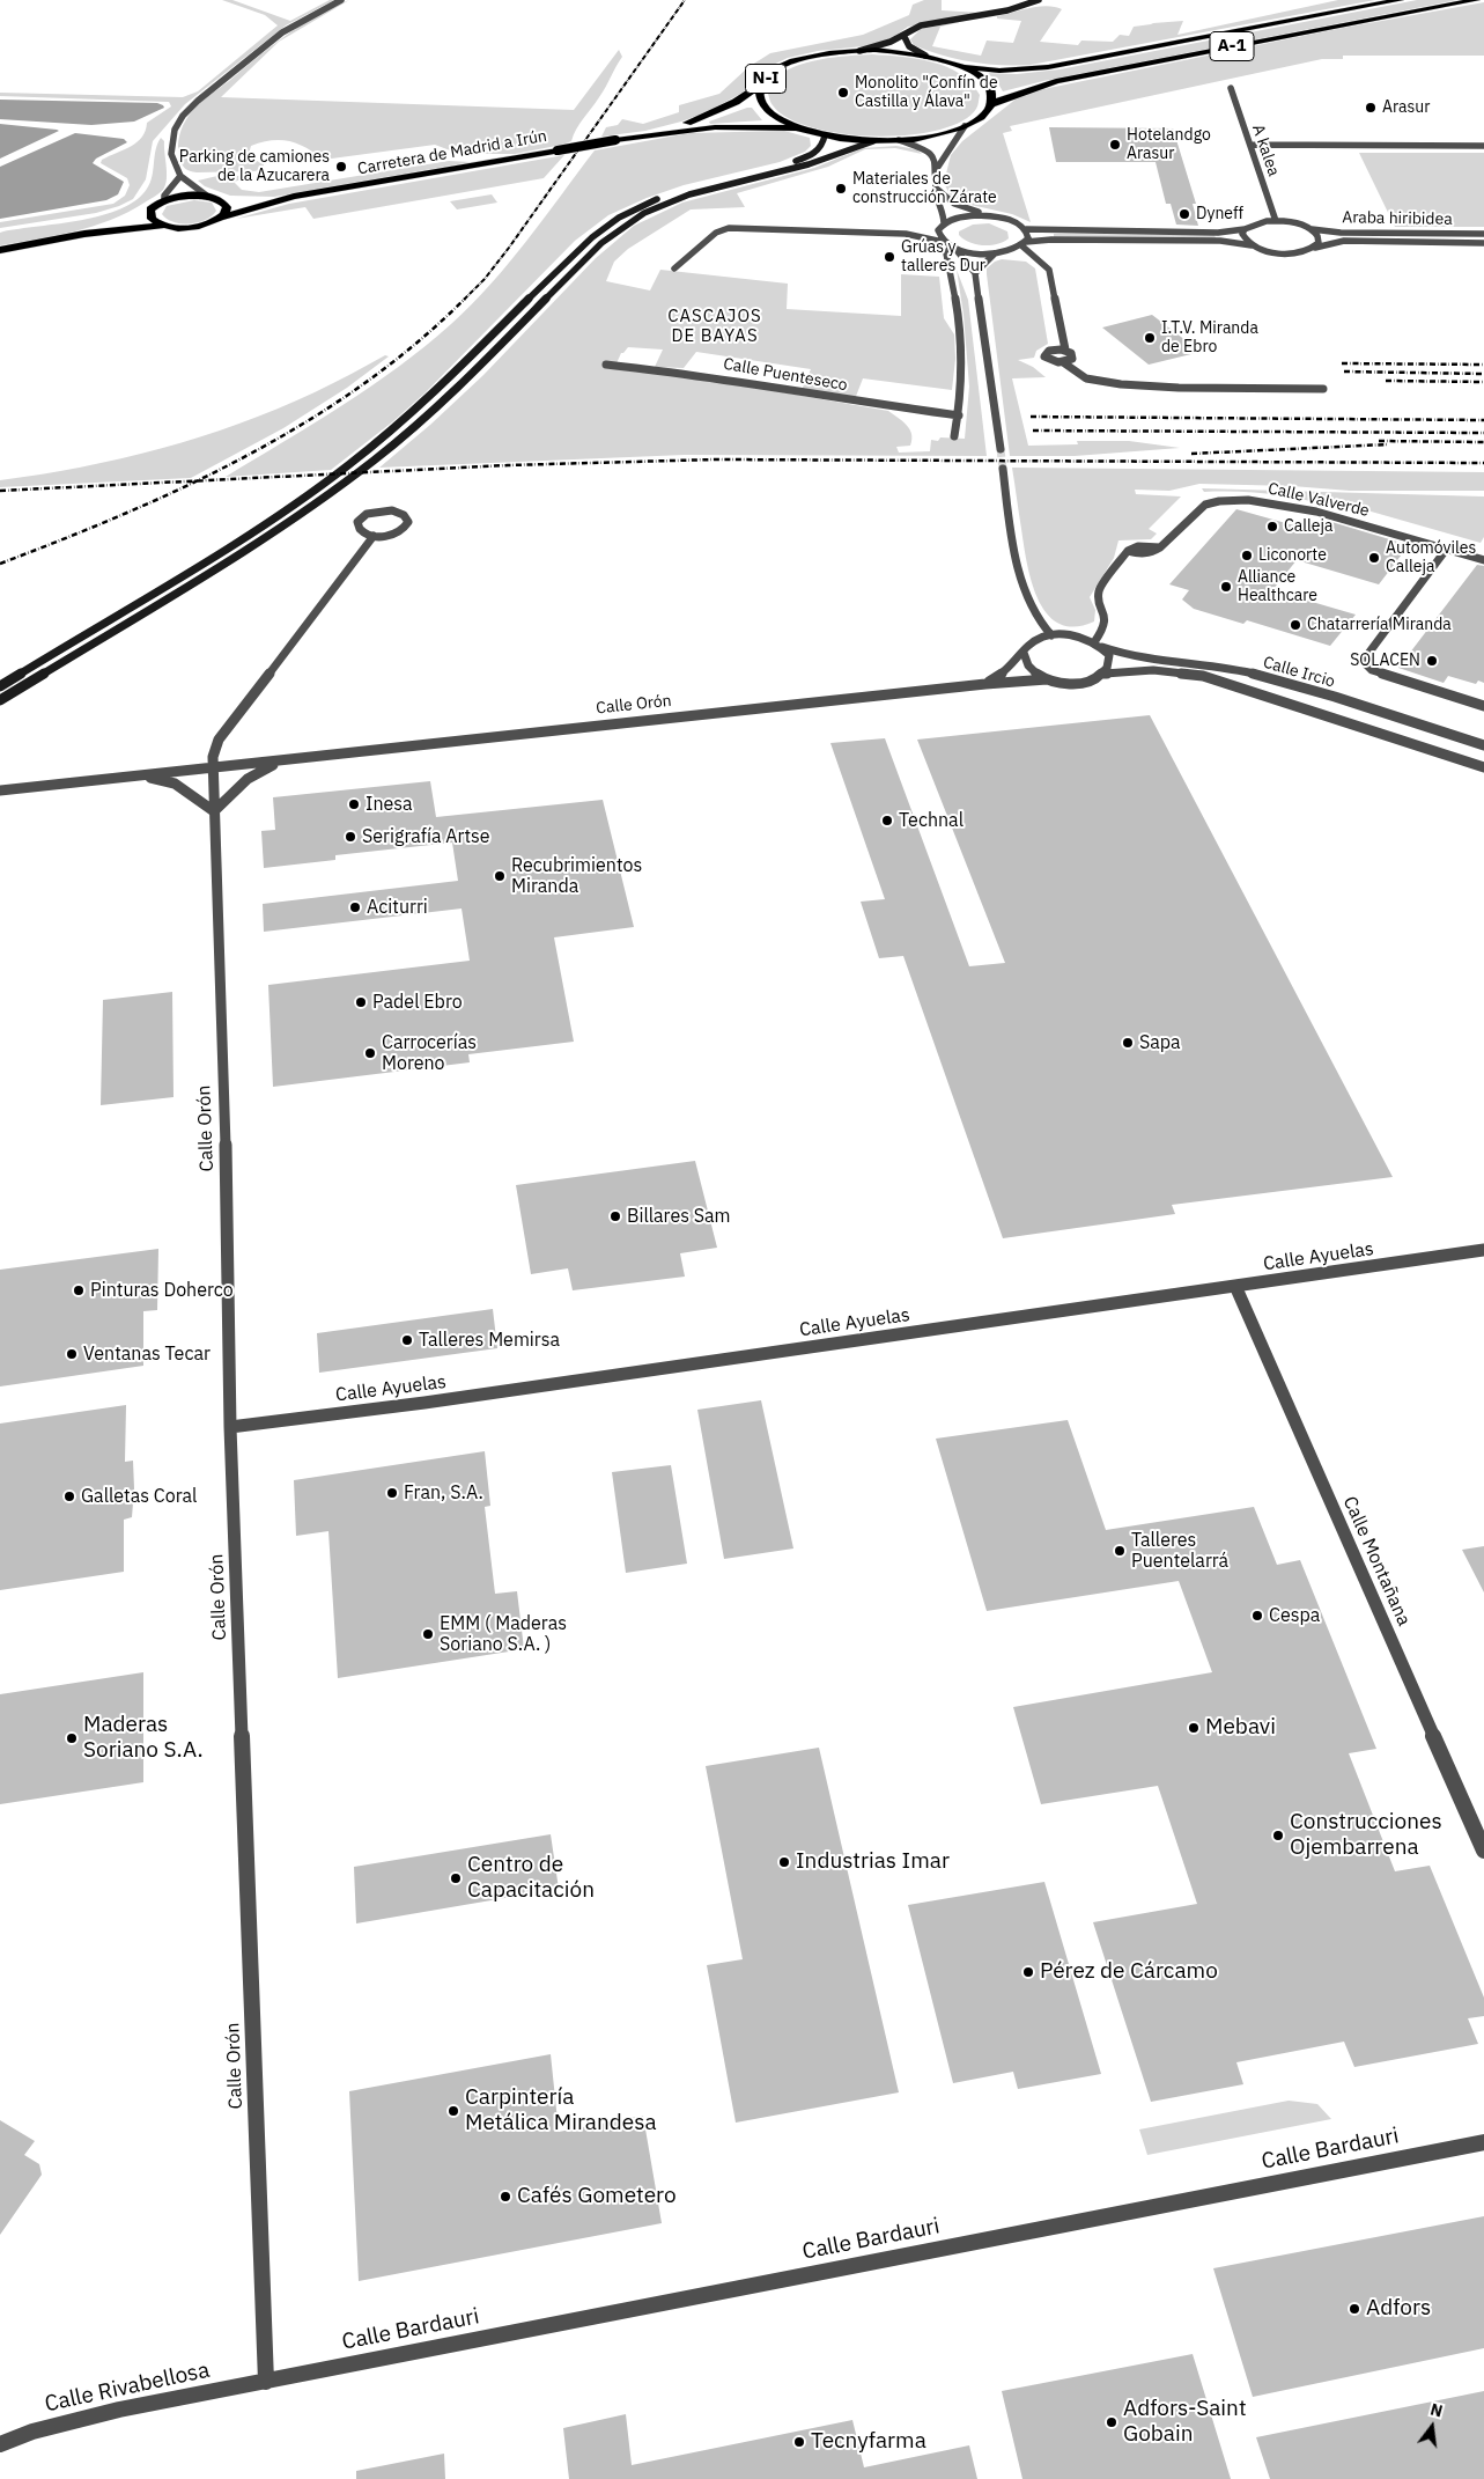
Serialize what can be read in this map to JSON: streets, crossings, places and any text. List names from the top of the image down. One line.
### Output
{"streets":{"highway":["A-1","N-I","Carretera de Madrid a Irún"],"street":["A kalea","Araba hiribidea","Calle Puenteseco","Calle Valverde","Calle Ircio","Calle Orón","Calle Ayuelas","Calle Montañana","Calle Bardauri","Calle Rivabellosa"]},"crossings":[["A-1","N-I"],["N-I","Carretera de Madrid a Irún"],["A kalea","Araba hiribidea"],["Calle Valverde","Calle Ircio"],["Calle Valverde","Calle Orón"],["Calle Ircio","Calle Orón"],["Calle Orón","Calle Ayuelas"],["Calle Orón","Calle Bardauri"],["Calle Orón","Calle Rivabellosa"],["Calle Ayuelas","Calle Montañana"],["Calle Bardauri","Calle Rivabellosa"]],"districts":["CASCAJOS DE BAYAS"],"places":["Monolito \"Confín de Castilla y Álava\"","Arasur","Hotelandgo Arasur","Parking de camiones de la Azucarera","Materiales de construcción Zárate","Dyneff","Grúas y talleres Dur","I.T.V. Miranda de Ebro","Calleja","Liconorte","Automóviles Calleja","Alliance Healthcare","Chatarrería Miranda","SOLACEN","Inesa","Technal","Serigrafía Artse","Recubrimientos Miranda","Aciturri","Padel Ebro","Sapa","Carrocerías Moreno","Billares Sam","Pinturas Doherco","Talleres Memirsa","Ventanas Tecar","Fran, S.A.","Galletas Coral","Talleres Puentelarrá","Cespa","EMM ( Maderas Soriano S.A. )","Mebavi","Maderas Soriano S.A.","Construcciones Ojembarrena","Industrias Imar","Centro de Capacitación","Pérez de Cárcamo","Carpintería Metálica Mirandesa","Cafés Gometero","Adfors","Adfors-Saint Gobain","Tecnyfarma"],"north":"top"}
